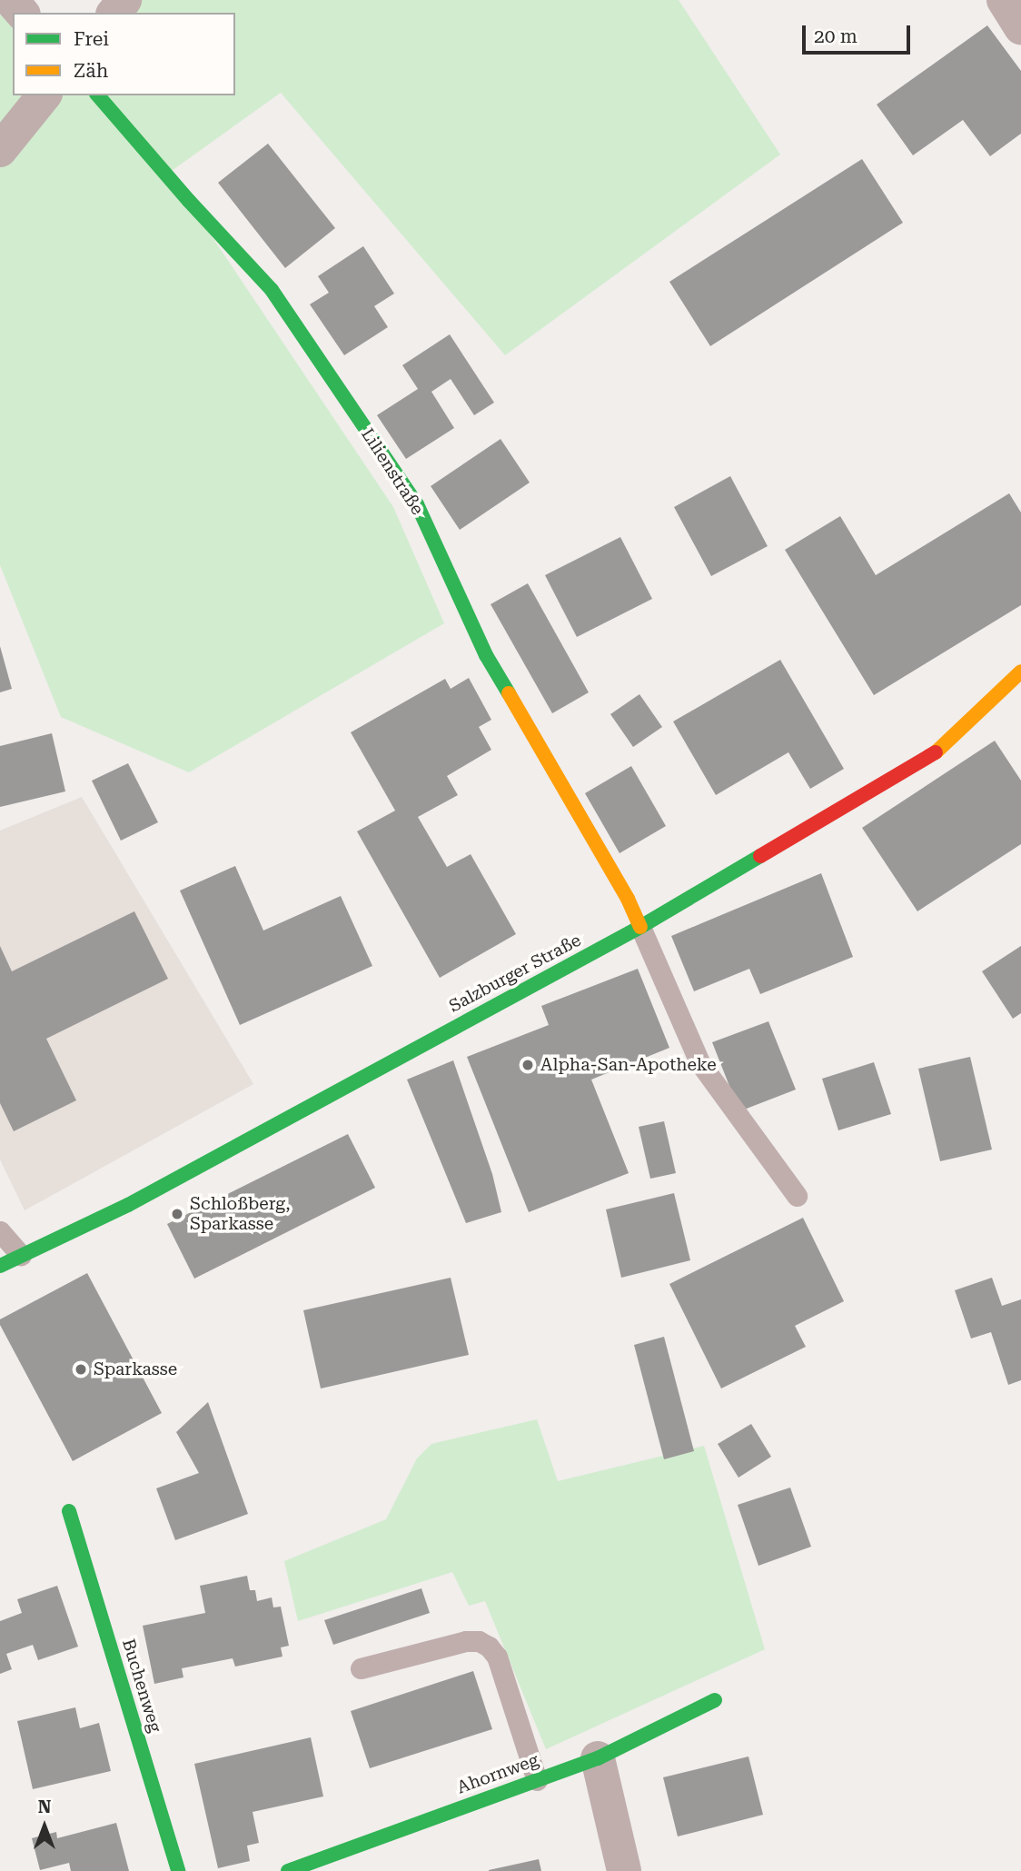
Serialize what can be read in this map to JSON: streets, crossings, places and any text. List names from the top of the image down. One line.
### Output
{"streets":{"street":["Lilienstraße","Salzburger Straße","Buchenweg","Ahornweg"]},"crossings":[["Lilienstraße","Salzburger Straße"]],"places":["Alpha-San-Apotheke","Schloßberg, Sparkasse","Sparkasse"],"legend":["Frei","Zäh"],"scale_bar":"20 m","north":"top"}
